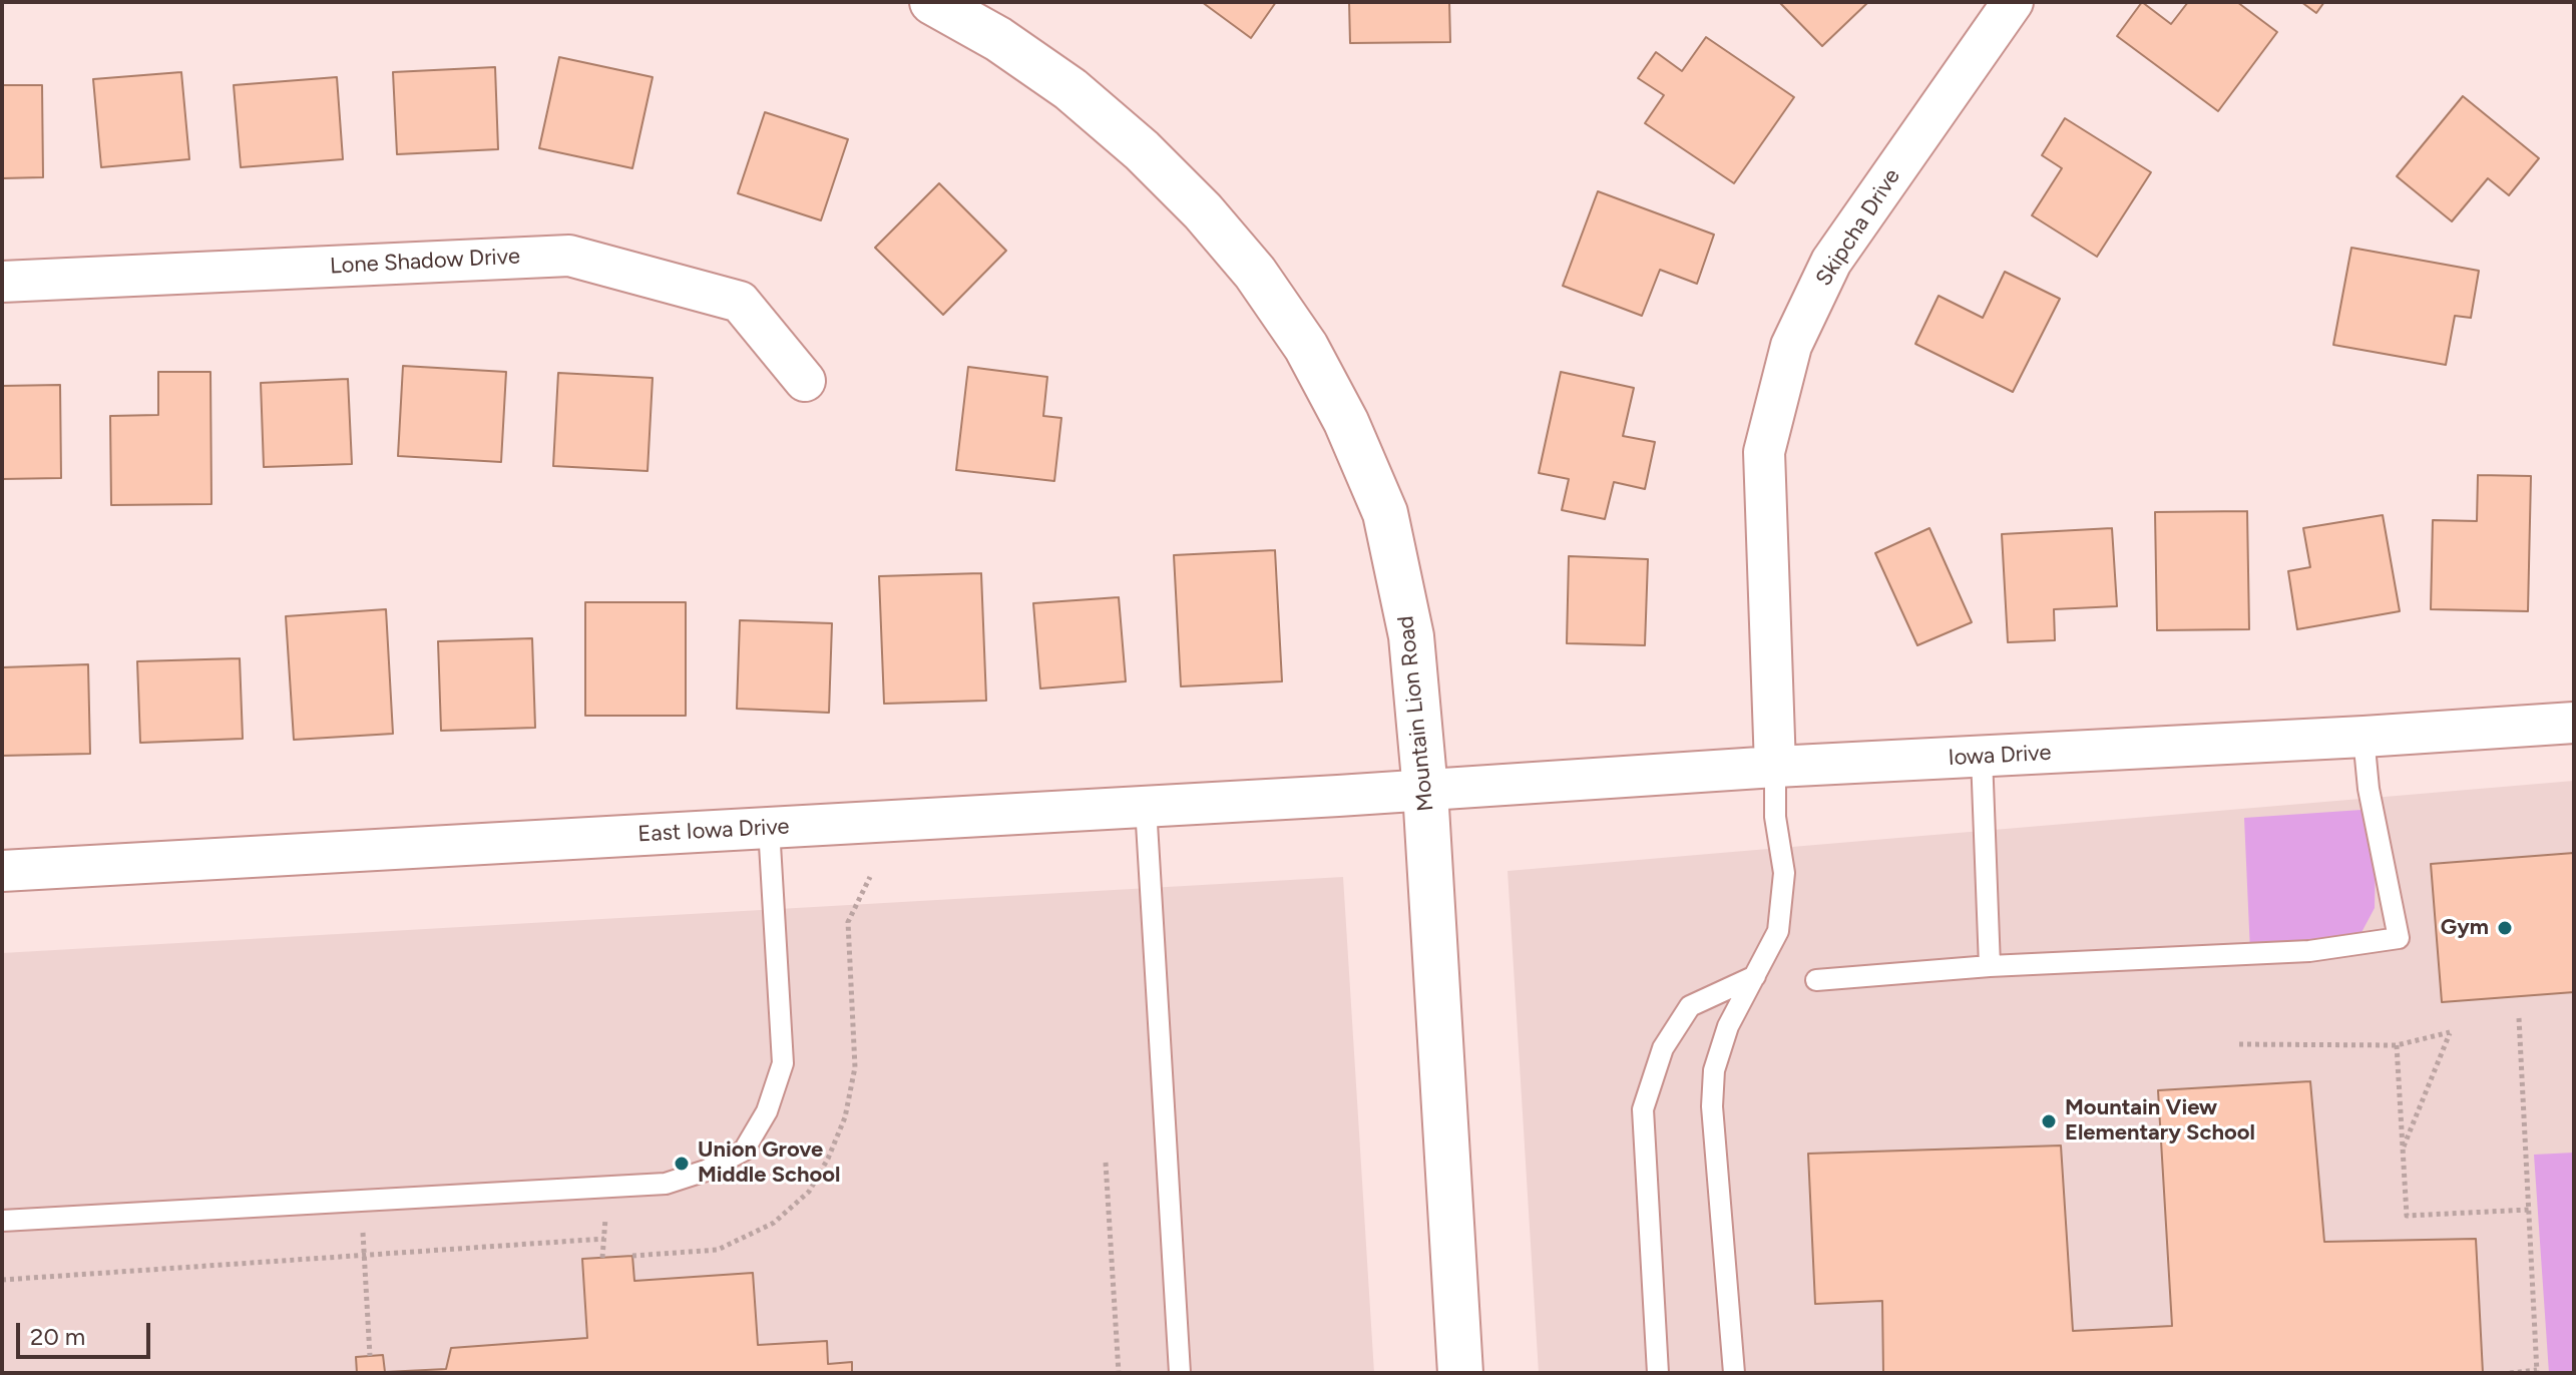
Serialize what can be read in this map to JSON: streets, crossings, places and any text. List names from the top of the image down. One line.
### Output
{"streets":{"street":["Skipcha Drive","Lone Shadow Drive","Mountain Lion Road","Iowa Drive","East Iowa Drive"]},"crossings":[["Skipcha Drive","Iowa Drive"],["Mountain Lion Road","Iowa Drive"],["Mountain Lion Road","East Iowa Drive"],["Iowa Drive","East Iowa Drive"]],"places":["Gym","Mountain View Elementary School","Union Grove Middle School"],"scale_bar":"20 m"}
